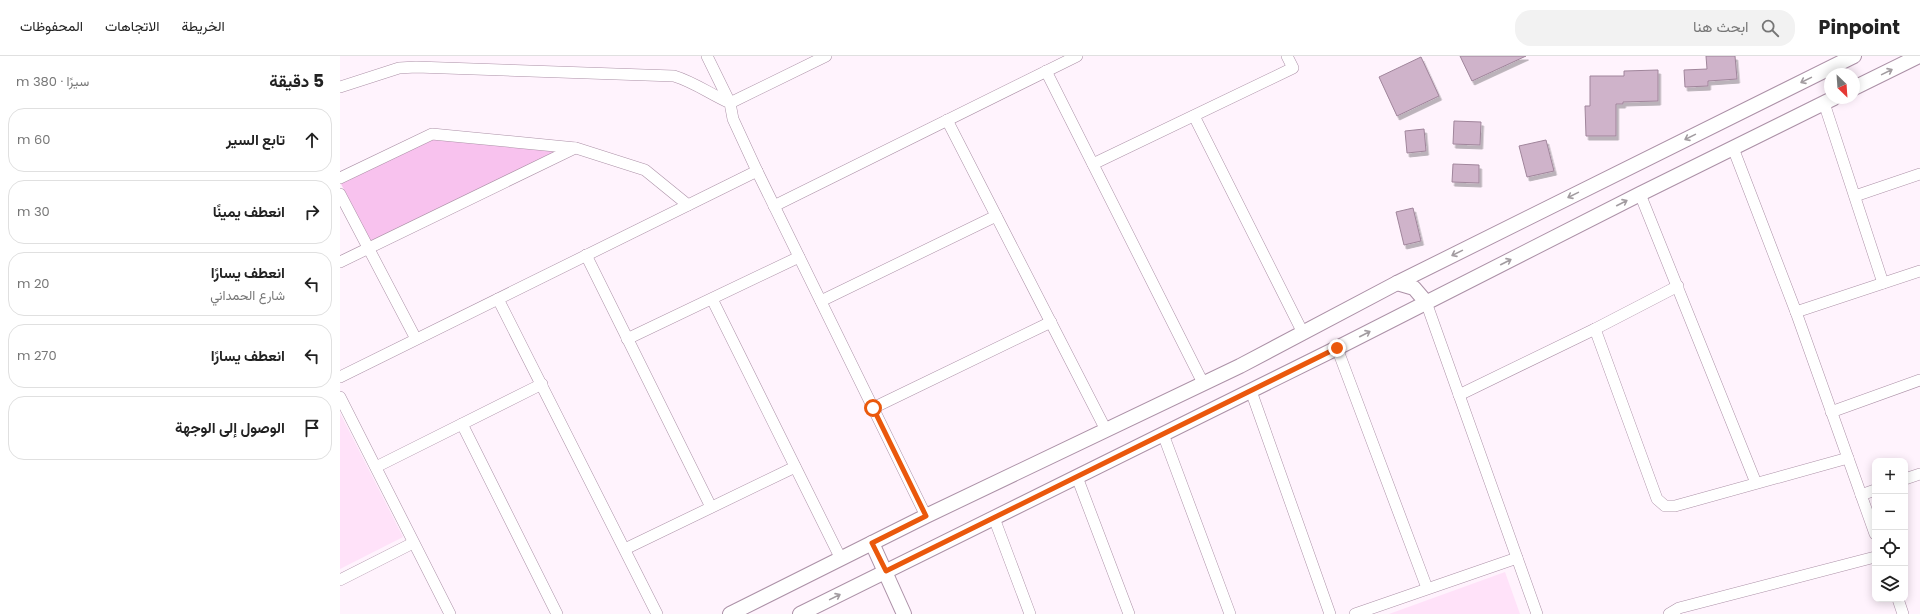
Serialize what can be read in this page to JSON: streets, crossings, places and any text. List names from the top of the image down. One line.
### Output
{"north":"bottom right","page":{"header":"Pinpoint","search":"ابحث هنا","nav":["الخريطة","الاتجاهات","المحفوظات"],"heading":["5 دقيقة","سيرًا · 380 m"],"list":[["تابع السير","60 m"],["انعطف يمينًا","30 m"],["انعطف يسارًا","شارع الحمداني","20 m"],["انعطف يسارًا","270 m"],"الوصول إلى الوجهة"],"map_buttons":["+","−"]}}
